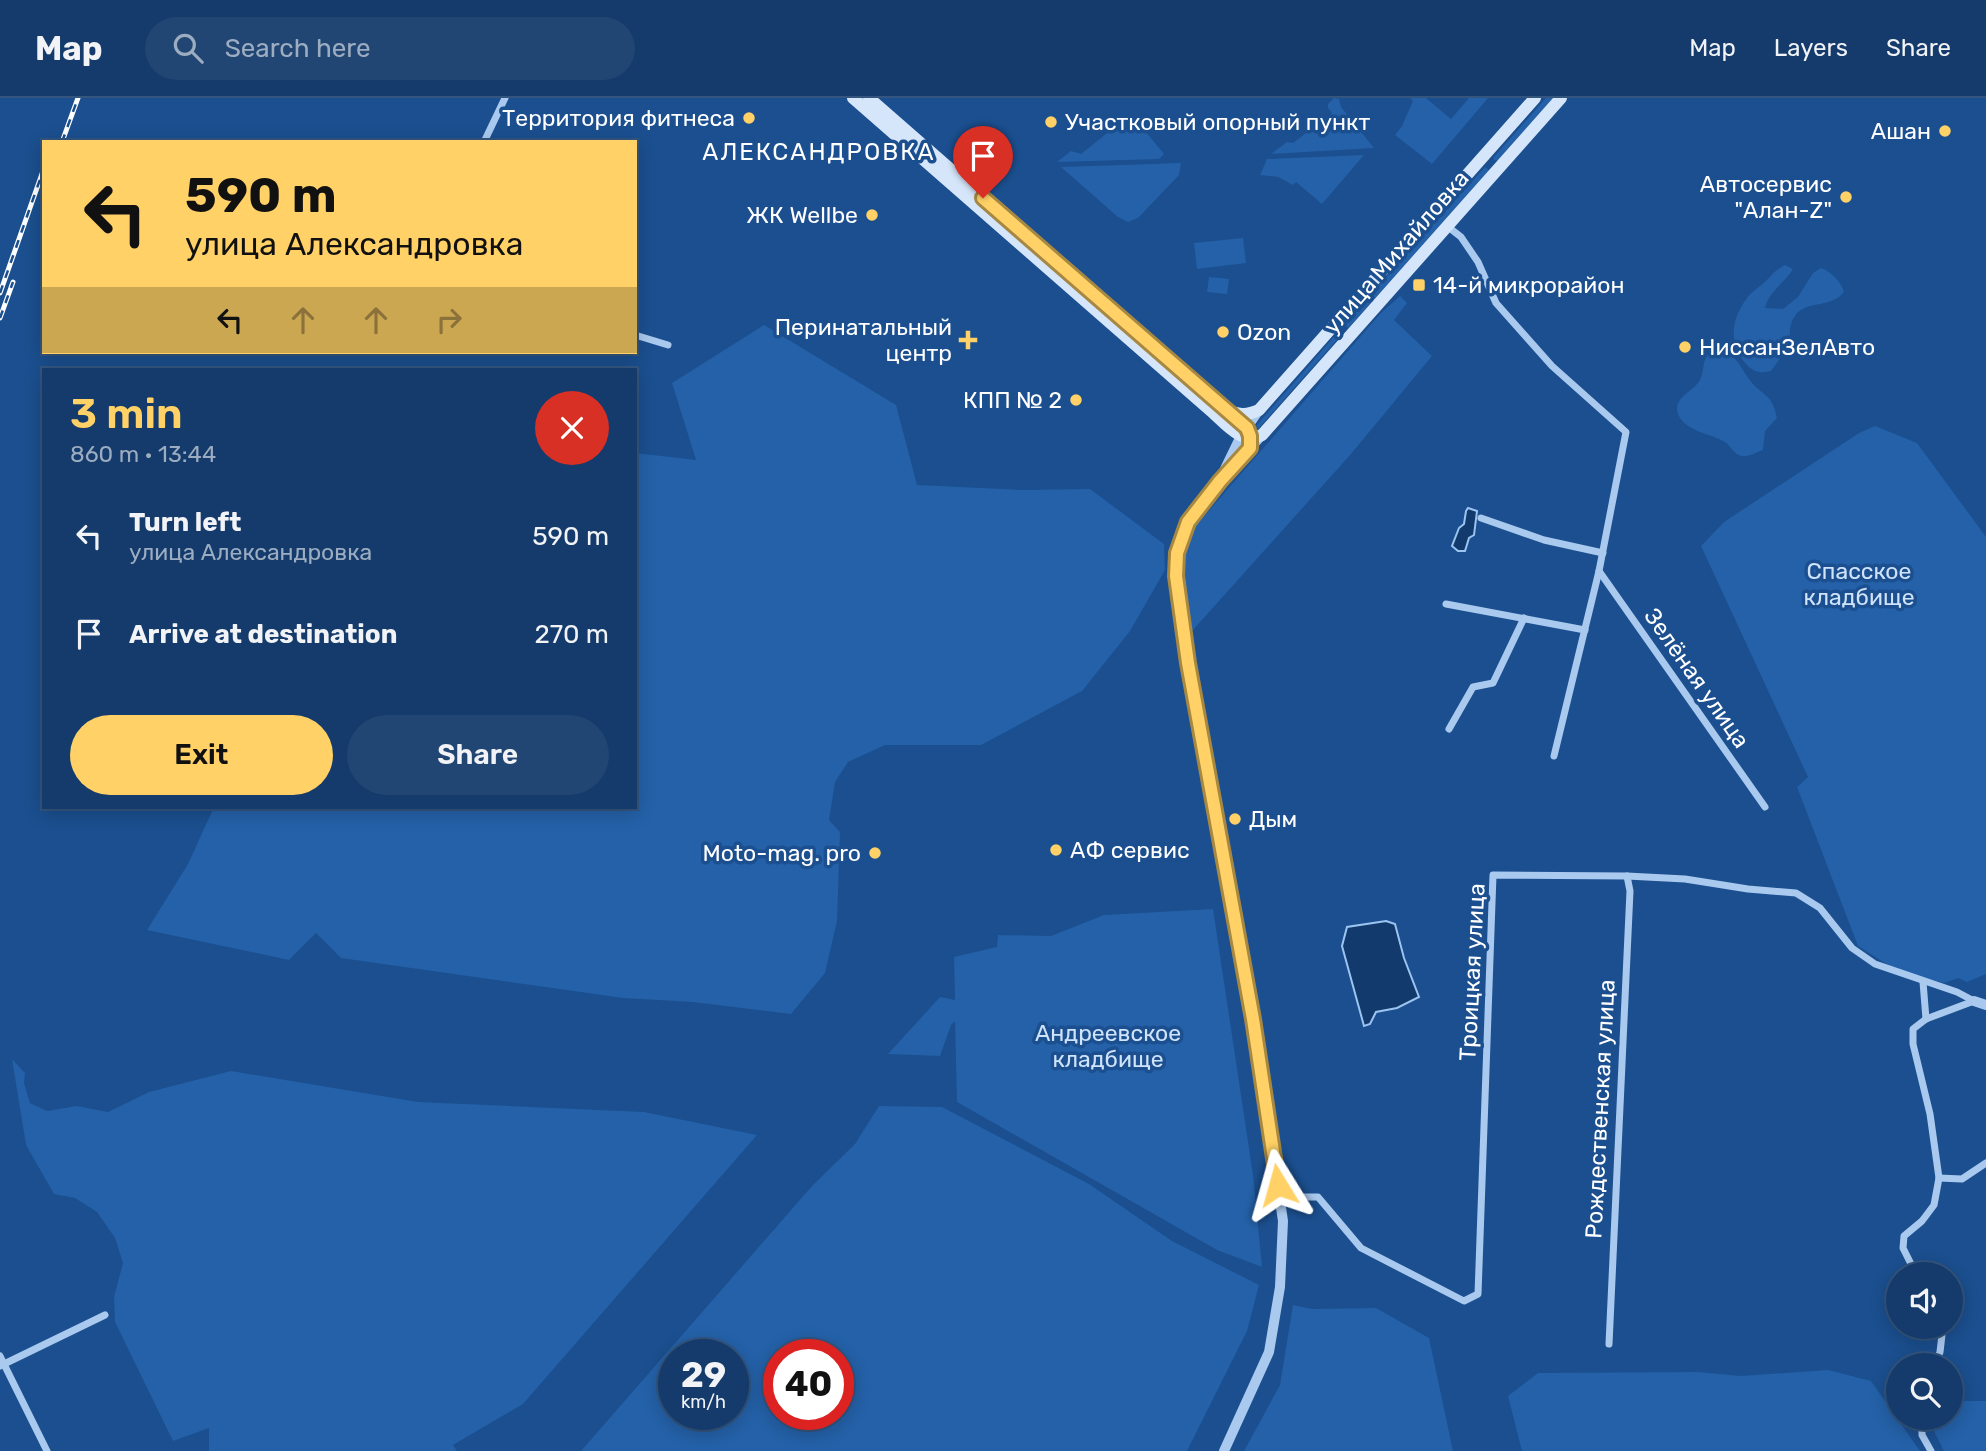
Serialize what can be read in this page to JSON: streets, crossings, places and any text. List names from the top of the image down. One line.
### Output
{"streets":{"main road":["улица Михайловка"],"street":["Зелёная улица","Троицкая улица","Рождественская улица"]},"crossings":[["Троицкая улица","Рождественская улица"]],"districts":["АЛЕКСАНДРОВКА"],"parks":["Спасское кладбище","Андреевское кладбище"],"places":{"other":["Территория фитнеса","Участковый опорный пункт","Ашан","Автосервис \"Алан-Z\"","ЖК Wellbe","Ozon","НиссанЗелАвто","КПП № 2","Дым","АФ сервис","Moto-mag. pro"],"transit":["14-й микрорайон"],"health":["Перинатальный центр"]},"page":{"header":"Map","search":"Search here","nav":["Map","Layers","Share"],"turn":["590 m","улица Александровка"],"heading":["3 min","860 m · 13:44"],"list":[{"name":"Turn left","note":"улица Александровка","value":"590 m"},{"name":"Arrive at destination","value":"270 m"}],"buttons":["Exit","Share"],"speed":"29 km/h","limit":"40"}}
